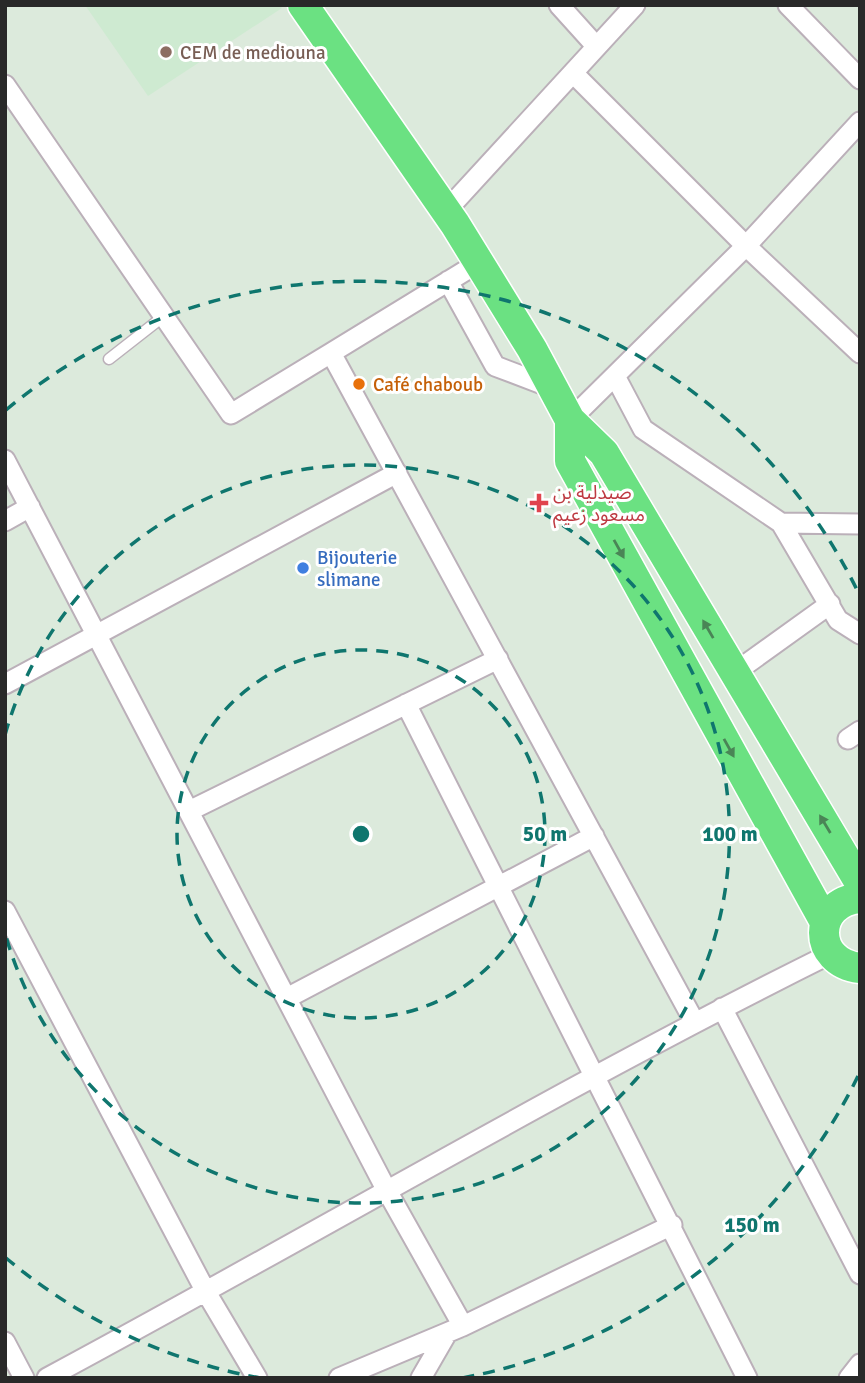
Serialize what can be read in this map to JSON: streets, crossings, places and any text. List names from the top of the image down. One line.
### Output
{"places":{"other":["CEM de mediouna","Café chaboub","Bijouterie slimane"],"health":["صيدلية بن مسعود زعيم"]},"rings":["50 m","100 m","150 m"]}
